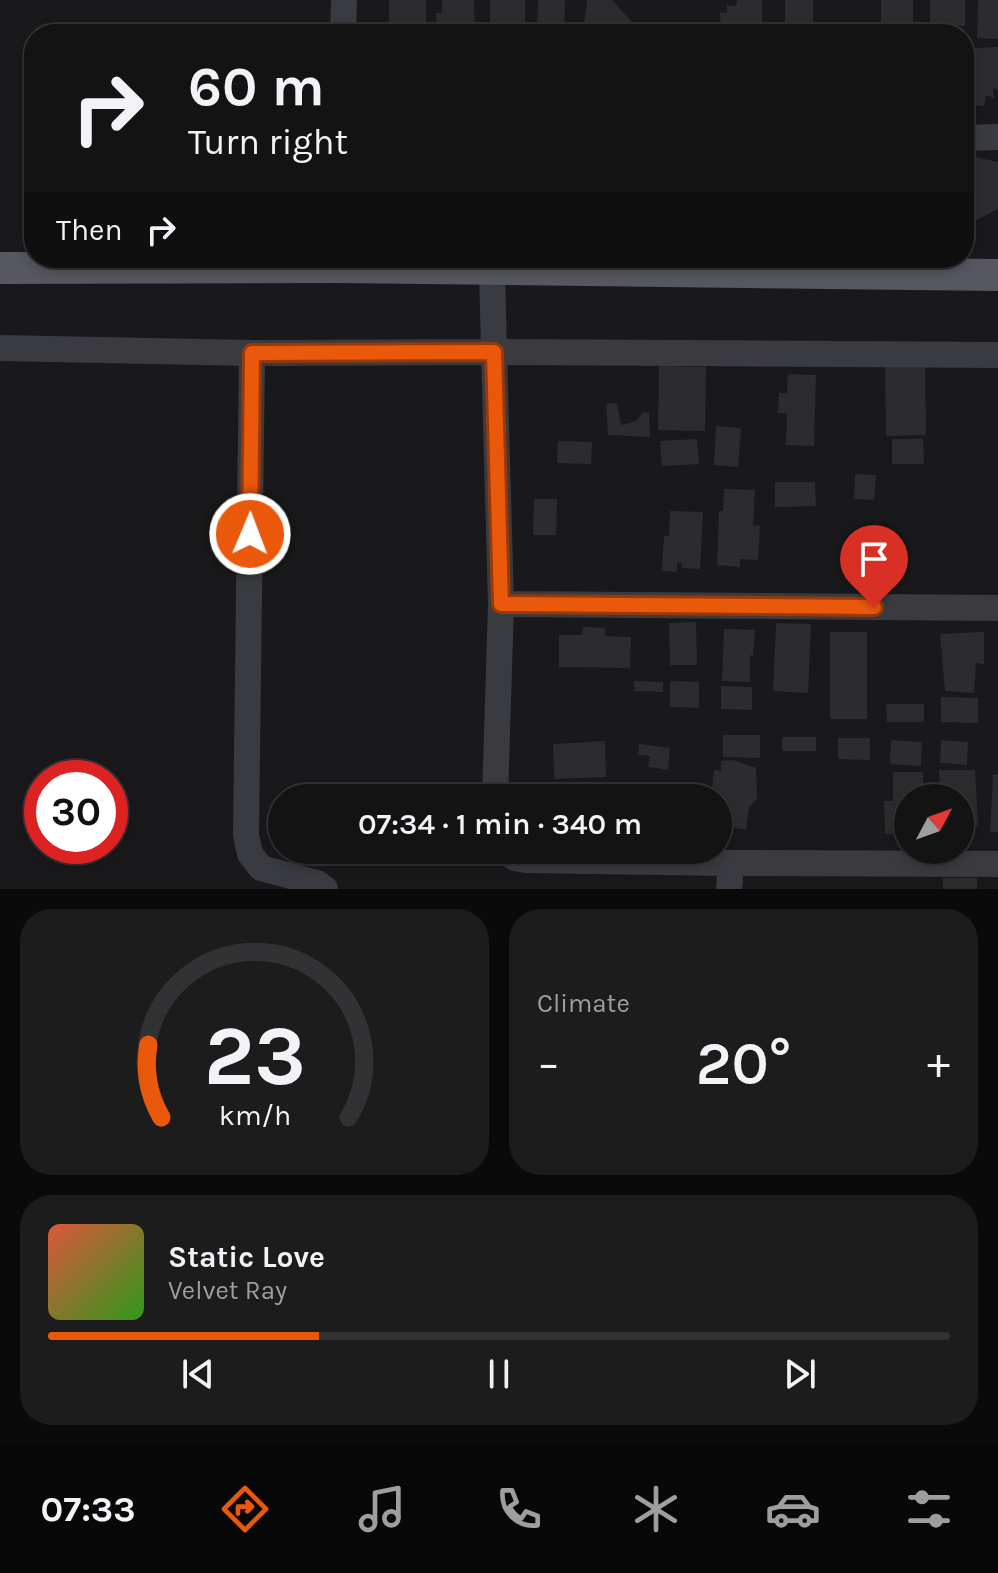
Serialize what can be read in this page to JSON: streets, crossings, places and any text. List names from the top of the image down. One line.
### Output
{"north":"top right","page":{"turn":["60 m","Turn right"],"then":"Then","limit":"30","trip":"07:34 · 1 min · 340 m","tile":"Climate","heat":["−","20°","+"],"song":["Static Love","Velvet Ray"],"tabs":"07:33","gauge":["23","km/h"]}}
